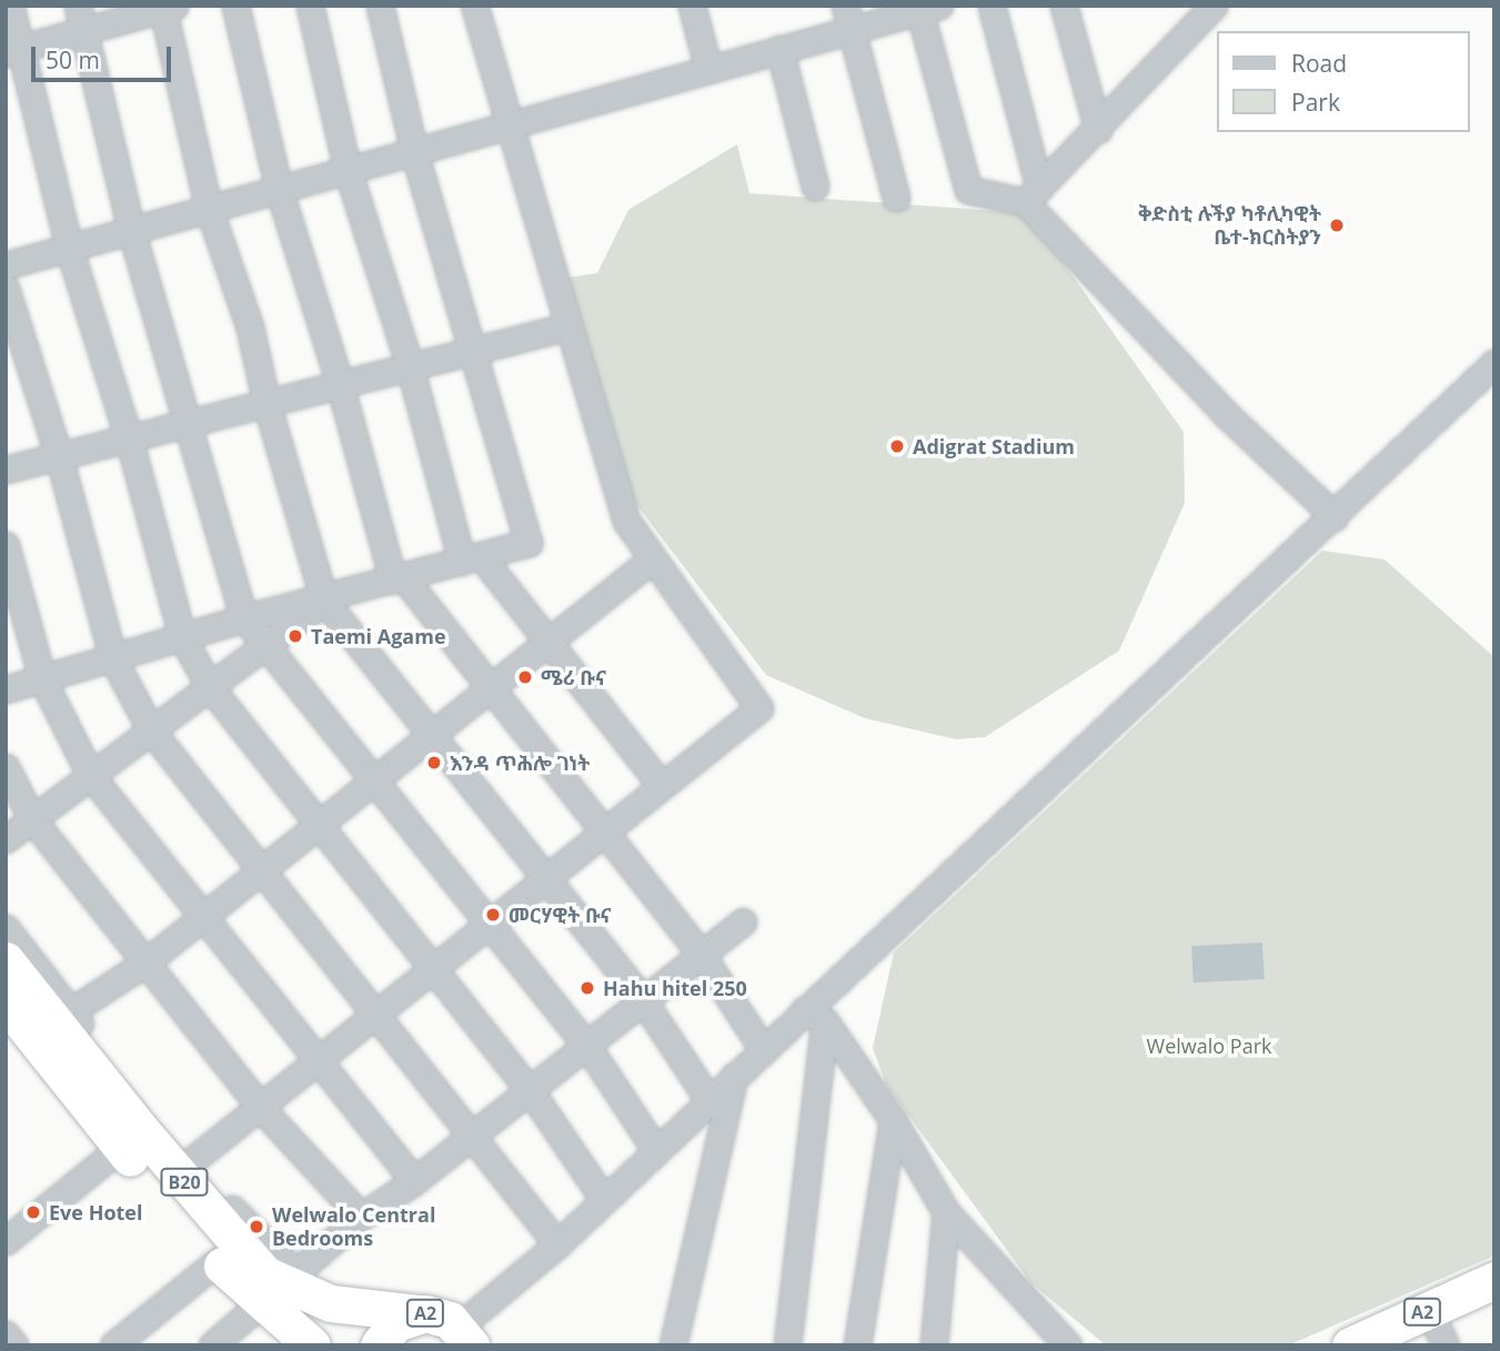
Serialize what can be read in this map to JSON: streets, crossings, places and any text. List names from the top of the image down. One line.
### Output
{"streets":{"highway":["B20","A2"]},"crossings":[["B20","A2"]],"parks":["Welwalo Park"],"places":["ቅድስቲ ሉችያ ካቶሊካዊት ቤተ-ክርስትያን","Adigrat Stadium","Taemi Agame","ሜሪ ቡና","እንዳ ጥሕሎ ገነት","መርሃዊት ቡና","Hahu hitel 250","Eve Hotel","Welwalo Central Bedrooms"],"legend":["Road","Park"],"scale_bar":"50 m"}
